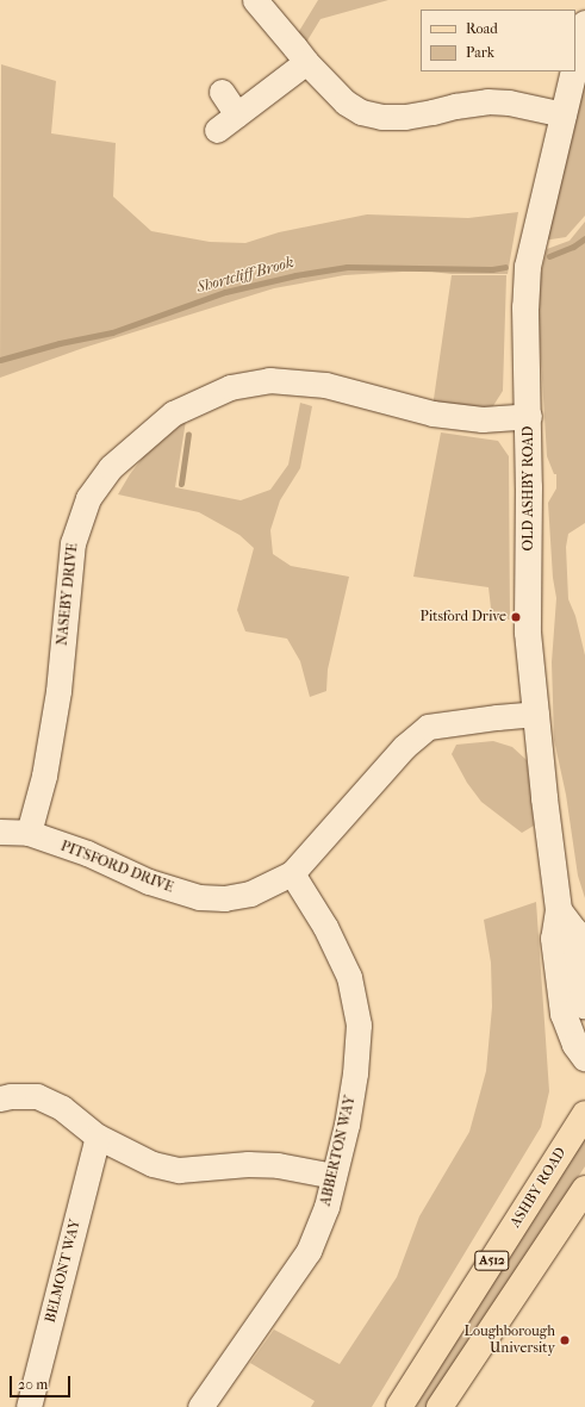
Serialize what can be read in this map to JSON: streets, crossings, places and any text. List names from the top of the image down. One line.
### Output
{"streets":{"main road":["ASHBY ROAD","A512"],"street":["OLD ASHBY ROAD","NASEBY DRIVE","PITSFORD DRIVE","ABBERTON WAY","BELMONT WAY"]},"crossings":[["OLD ASHBY ROAD","NASEBY DRIVE"],["OLD ASHBY ROAD","PITSFORD DRIVE"],["NASEBY DRIVE","PITSFORD DRIVE"],["PITSFORD DRIVE","ABBERTON WAY"]],"water":["Shortcliff Brook"],"places":["Pitsford Drive","Loughborough University"],"legend":["Road","Park"],"scale_bar":"20 m"}
